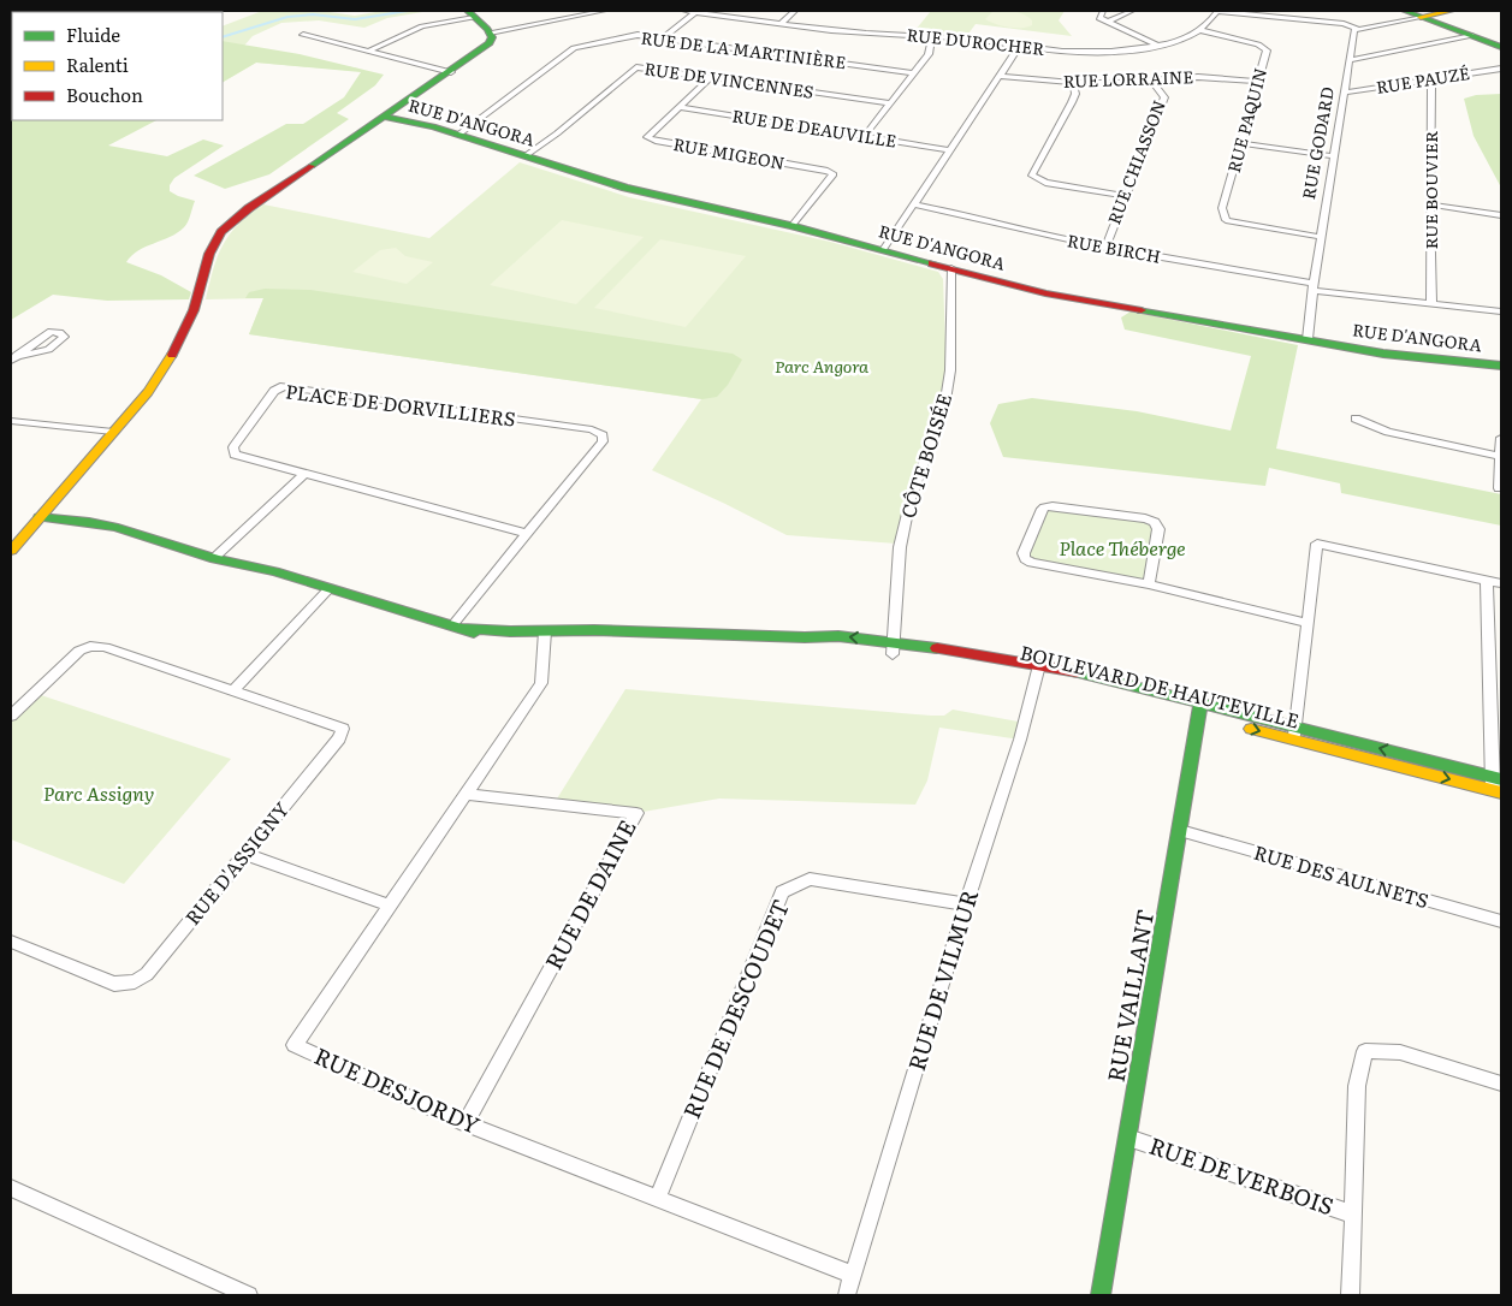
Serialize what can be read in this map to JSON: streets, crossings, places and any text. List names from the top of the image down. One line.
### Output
{"streets":{"street":["RUE DUROCHER","RUE DE LA MARTINIÈRE","RUE LORRAINE","RUE DE VINCENNES","RUE PAUZÉ","RUE PAQUIN","RUE D'ANGORA","RUE DE DEAUVILLE","RUE GODARD","RUE MIGEON","RUE CHIASSON","RUE BOUVIER","RUE BIRCH","PLACE DE DORVILLIERS","CÔTE BOISÉE","BOULEVARD DE HAUTEVILLE","RUE D'ASSIGNY","RUE DES AULNETS","RUE DE DAINE","RUE DE VILMUR","RUE VAILLANT","RUE DE DESCOUDET","RUE DESJORDY","RUE DE VERBOIS"]},"crossings":[["RUE DUROCHER","RUE PAQUIN"],["RUE DE LA MARTINIÈRE","RUE D'ANGORA"],["RUE LORRAINE","RUE PAQUIN"],["RUE LORRAINE","RUE CHIASSON"],["RUE DE VINCENNES","RUE D'ANGORA"],["RUE DE VINCENNES","RUE MIGEON"],["RUE PAUZÉ","RUE GODARD"],["RUE PAUZÉ","RUE BOUVIER"],["RUE PAQUIN","RUE GODARD"],["RUE D'ANGORA","RUE GODARD"],["RUE D'ANGORA","RUE MIGEON"],["RUE D'ANGORA","CÔTE BOISÉE"],["RUE DE DEAUVILLE","RUE MIGEON"],["RUE GODARD","RUE BIRCH"],["RUE CHIASSON","RUE BIRCH"],["RUE BOUVIER","RUE BIRCH"],["PLACE DE DORVILLIERS","BOULEVARD DE HAUTEVILLE"],["CÔTE BOISÉE","BOULEVARD DE HAUTEVILLE"],["BOULEVARD DE HAUTEVILLE","RUE DE VILMUR"],["BOULEVARD DE HAUTEVILLE","RUE VAILLANT"],["BOULEVARD DE HAUTEVILLE","RUE DESJORDY"],["RUE DES AULNETS","RUE VAILLANT"],["RUE DE DAINE","RUE DESJORDY"],["RUE DE VILMUR","RUE DE DESCOUDET"],["RUE DE VILMUR","RUE DESJORDY"],["RUE VAILLANT","RUE DE VERBOIS"],["RUE DE DESCOUDET","RUE DESJORDY"]],"parks":["Parc Angora","Place Théberge","Parc Assigny"],"legend":["Fluide","Ralenti","Bouchon"]}
